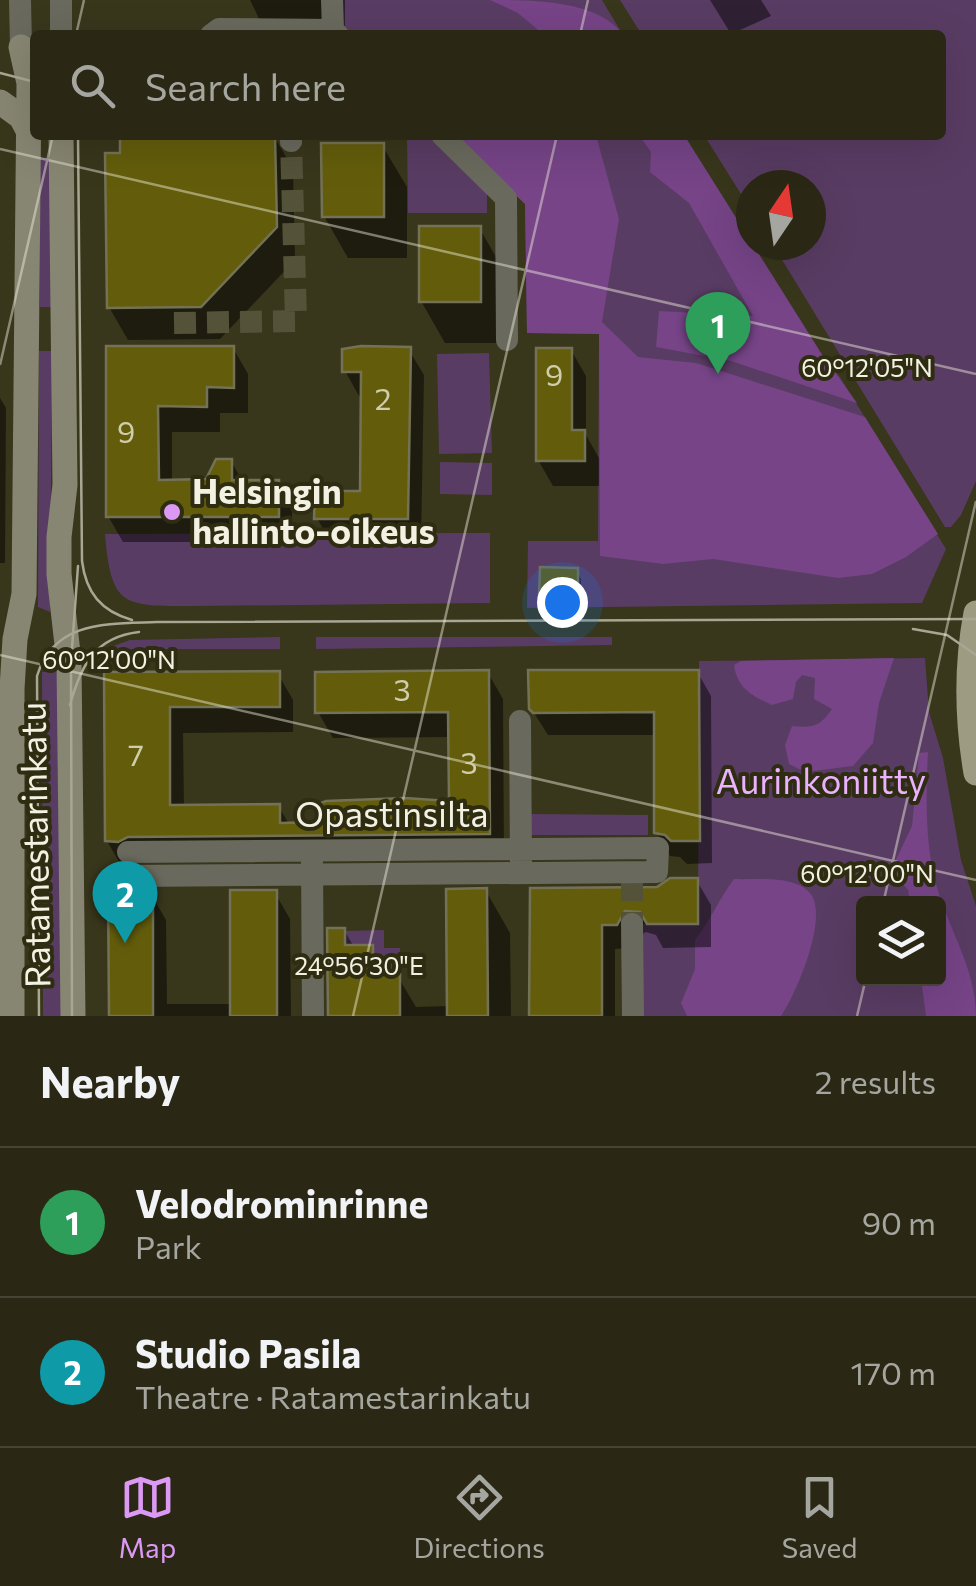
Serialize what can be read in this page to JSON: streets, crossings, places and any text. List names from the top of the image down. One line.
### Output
{"streets":{"street":["Opastinsilta","Ratamestarinkatu"]},"parks":["Aurinkoniitty"],"places":["Helsingin hallinto-oikeus"],"house_numbers":["9","2","9","3","7","3"],"north":"top","page":{"search":"Search here","pins":["1","2"],"heading":["Nearby","2 results"],"list":[{"mark":"1","name":"Velodrominrinne","note":"Park","value":"90 m"},{"mark":"2","name":"Studio Pasila","note":"Theatre · Ratamestarinkatu","value":"170 m"}],"nav":["Map","Directions","Saved"]},"coordinates":["60°12'05\"N","60°12'00\"N","24°56'30\"E"]}
